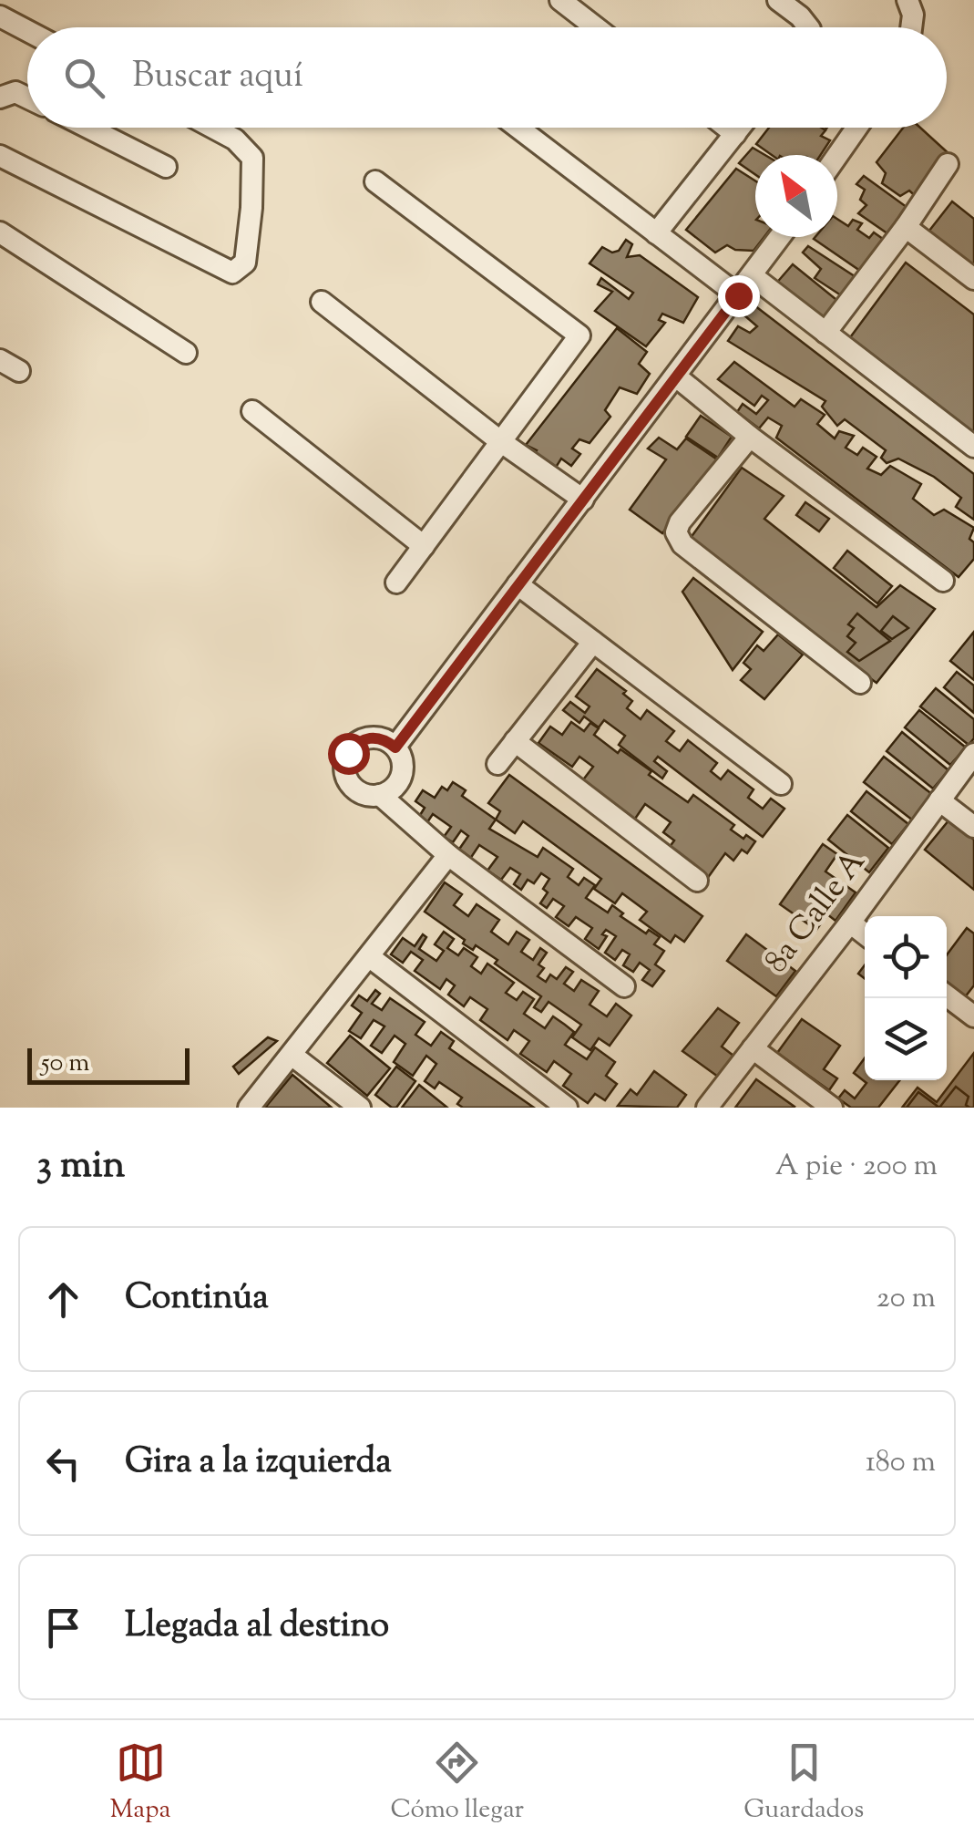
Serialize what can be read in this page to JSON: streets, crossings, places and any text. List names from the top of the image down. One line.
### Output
{"streets":{"street":["8a Calle A"]},"scale_bar":"50 m","north":"top left","page":{"search":"Buscar aquí","scale":"50 m","heading":["3 min","A pie · 200 m"],"list":[["Continúa","20 m"],["Gira a la izquierda","180 m"],"Llegada al destino"],"nav":["Mapa","Cómo llegar","Guardados"]}}
